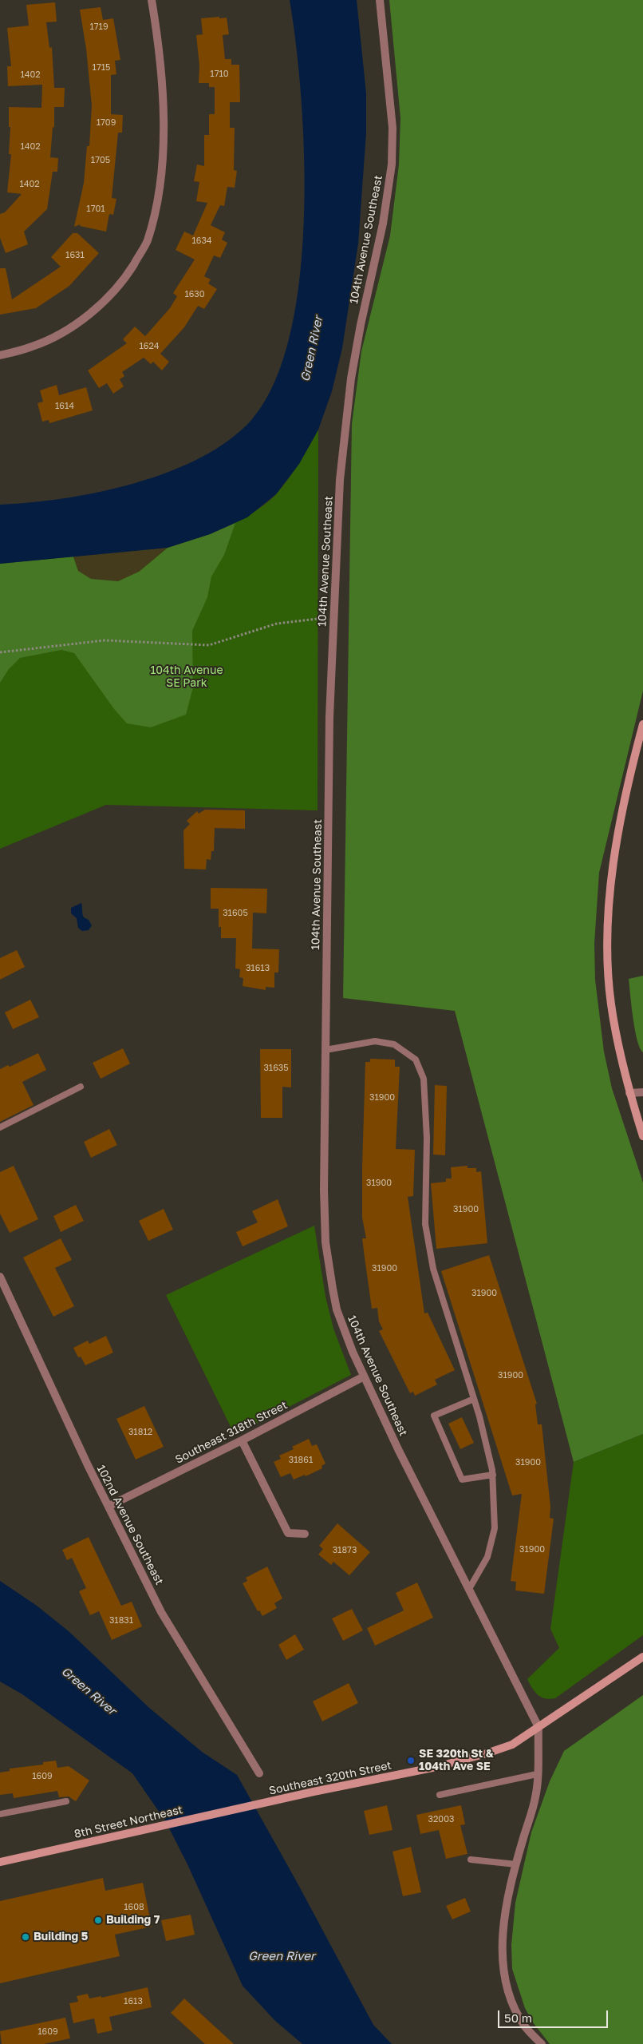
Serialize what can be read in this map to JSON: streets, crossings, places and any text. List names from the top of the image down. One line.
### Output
{"streets":{"main road":["Southeast 320th Street","8th Street Northeast"],"street":["104th Avenue Southeast","Southeast 318th Street","102nd Avenue Southeast"]},"crossings":[["104th Avenue Southeast","Southeast 318th Street"],["104th Avenue Southeast","Southeast 320th Street"],["Southeast 318th Street","102nd Avenue Southeast"],["Southeast 320th Street","8th Street Northeast"]],"water":["Green River"],"parks":["104th Avenue SE Park"],"places":["SE 320th St & 104th Ave SE","Building 7","Building 5"],"house_numbers":["1719","1715","1710","1402","1709","1402","1705","1402","1701","1634","1631","1630","1624","1614","31605","31613","31635","31900","31900","31900","31900","31900","31900","31812","31861","31900","31900","31873","31831","1609","32003","1608","1613","1609"],"scale_bar":"50 m"}
